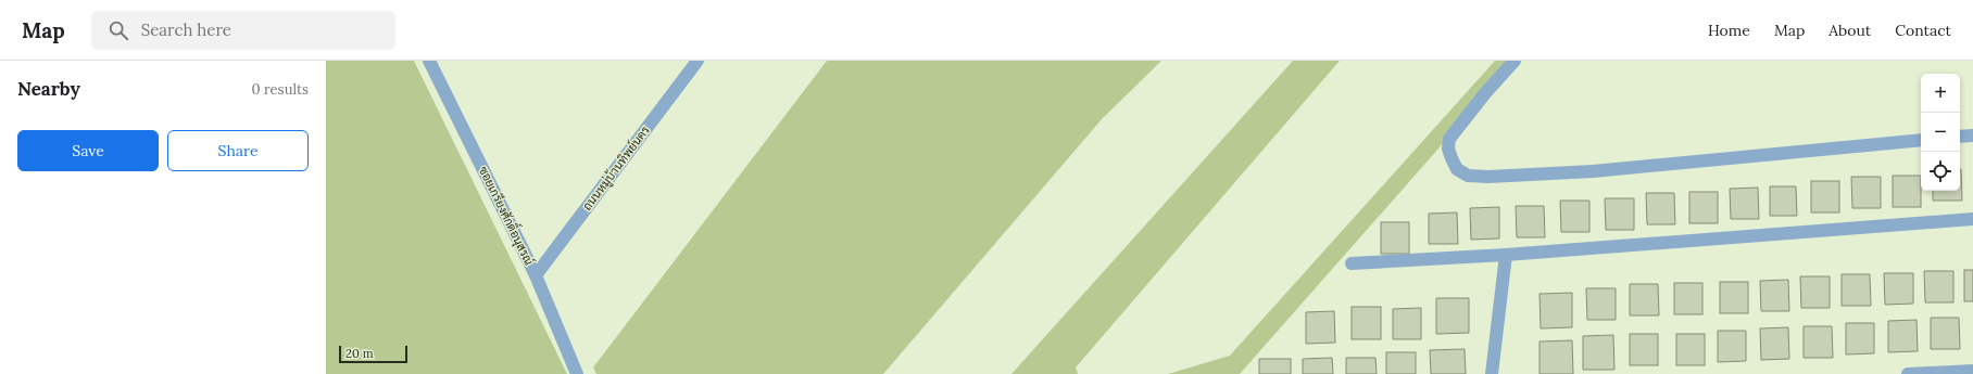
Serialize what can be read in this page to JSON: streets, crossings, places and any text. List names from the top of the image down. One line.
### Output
{"streets":{"street":["ถนนหมู่บ้านทิพย์นคร","ซอยเกรียงศักดิ์อนุสรณ์"]},"crossings":[["ถนนหมู่บ้านทิพย์นคร","ซอยเกรียงศักดิ์อนุสรณ์"]],"scale_bar":"20 m","page":{"header":"Map","search":"Search here","nav":["Home","Map","About","Contact"],"heading":["Nearby","0 results"],"map_buttons":["+","−"],"buttons":["Save","Share"],"scale":"20 m"}}
